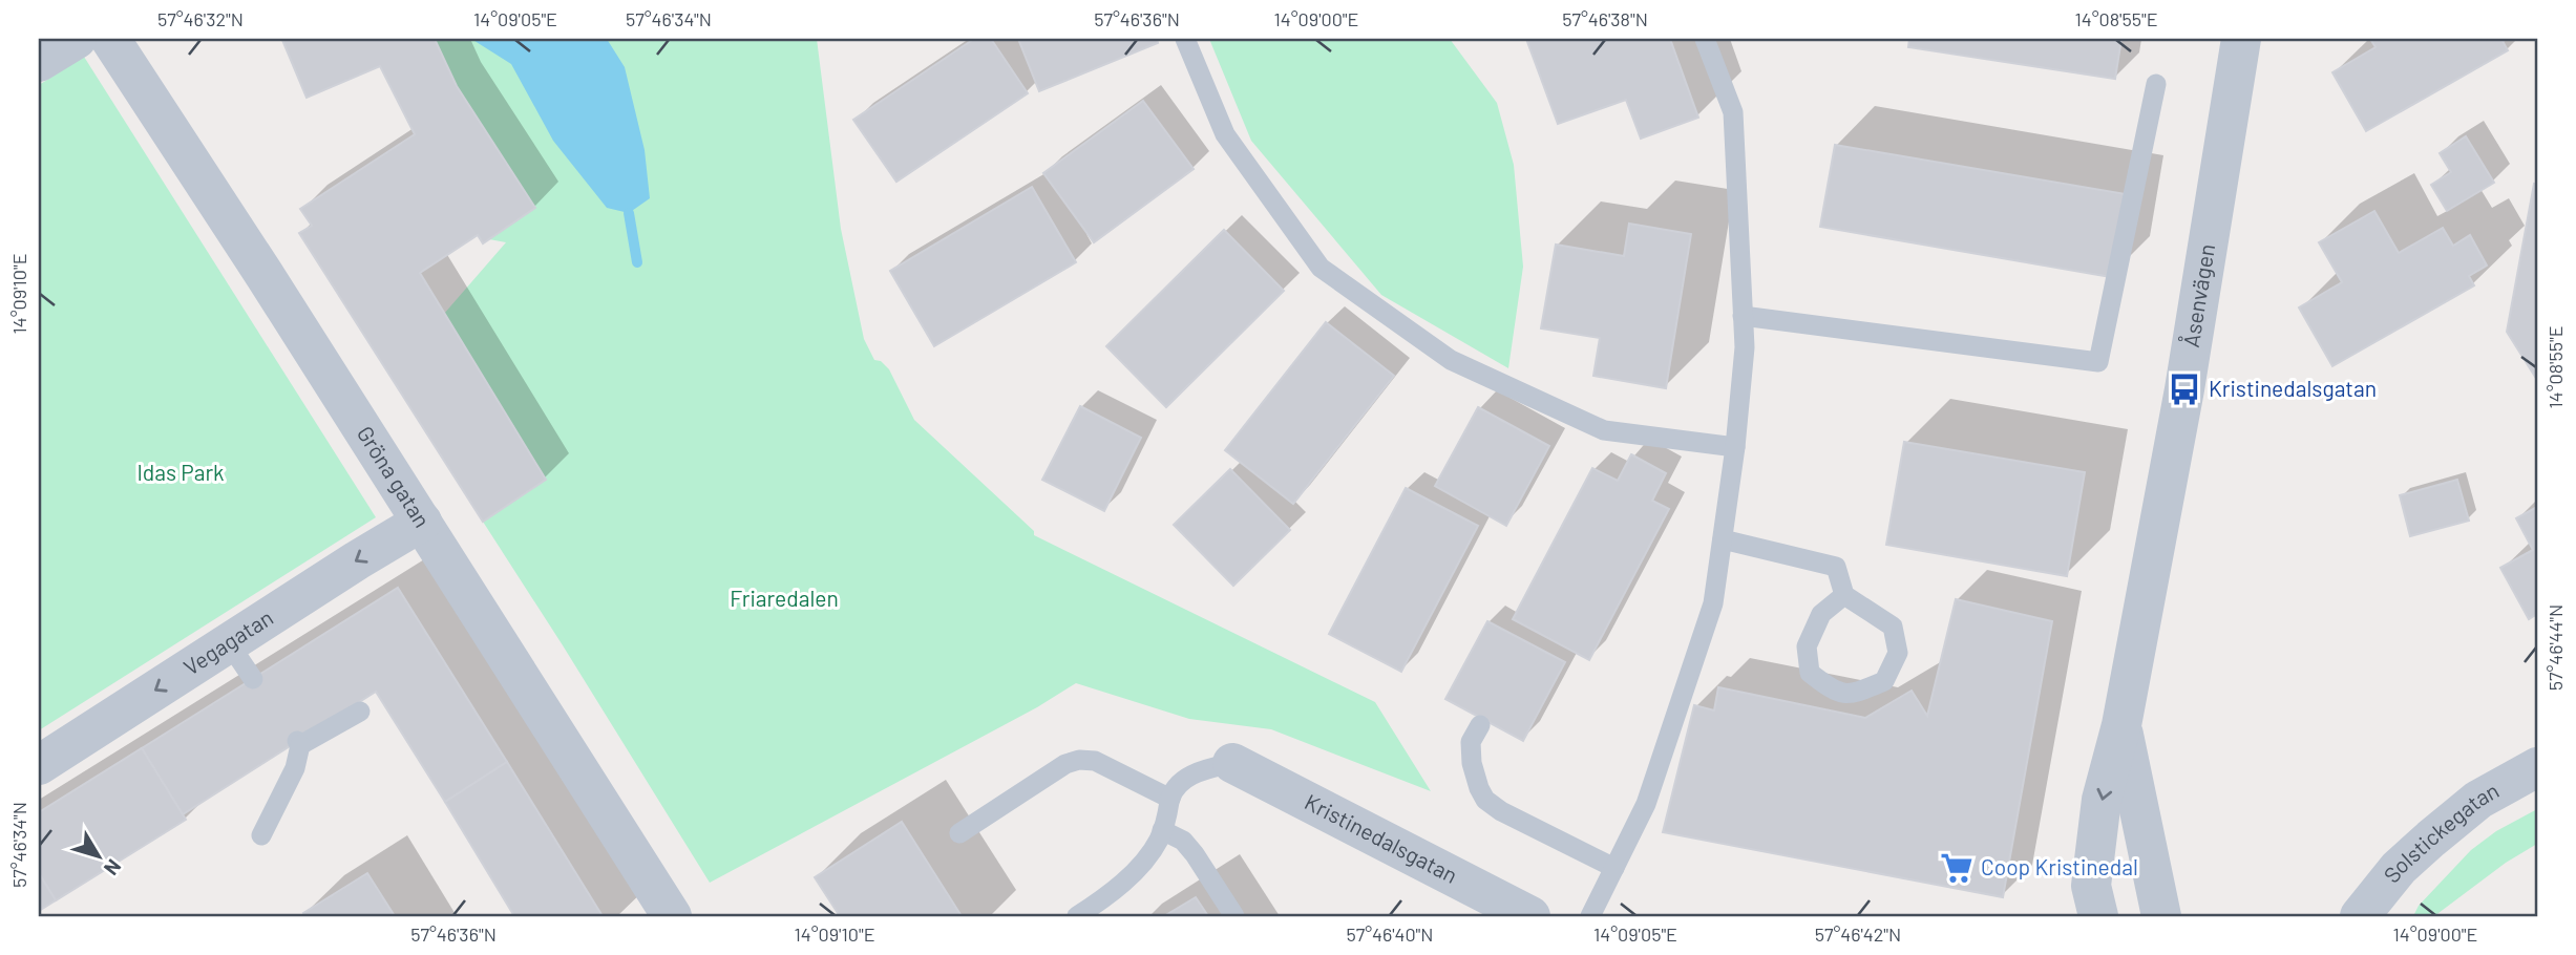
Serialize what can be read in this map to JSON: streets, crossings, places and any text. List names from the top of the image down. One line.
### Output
{"streets":{"street":["Åsenvägen","Gröna gatan","Vegagatan","Solstickegatan","Kristinedalsgatan"]},"crossings":[["Gröna gatan","Vegagatan"]],"one_way":["Vegagatan"],"parks":["Idas Park","Friaredalen"],"places":{"bus stop":["Kristinedalsgatan"],"supermarket":["Coop Kristinedal"]},"north":"bottom right","coordinates":["57°46'32\"N","14°09'05\"E","57°46'34\"N","57°46'36\"N","14°09'00\"E","57°46'38\"N","14°08'55\"E","14°09'10\"E","57°46'44\"N","57°46'40\"N","57°46'42\"N"]}
